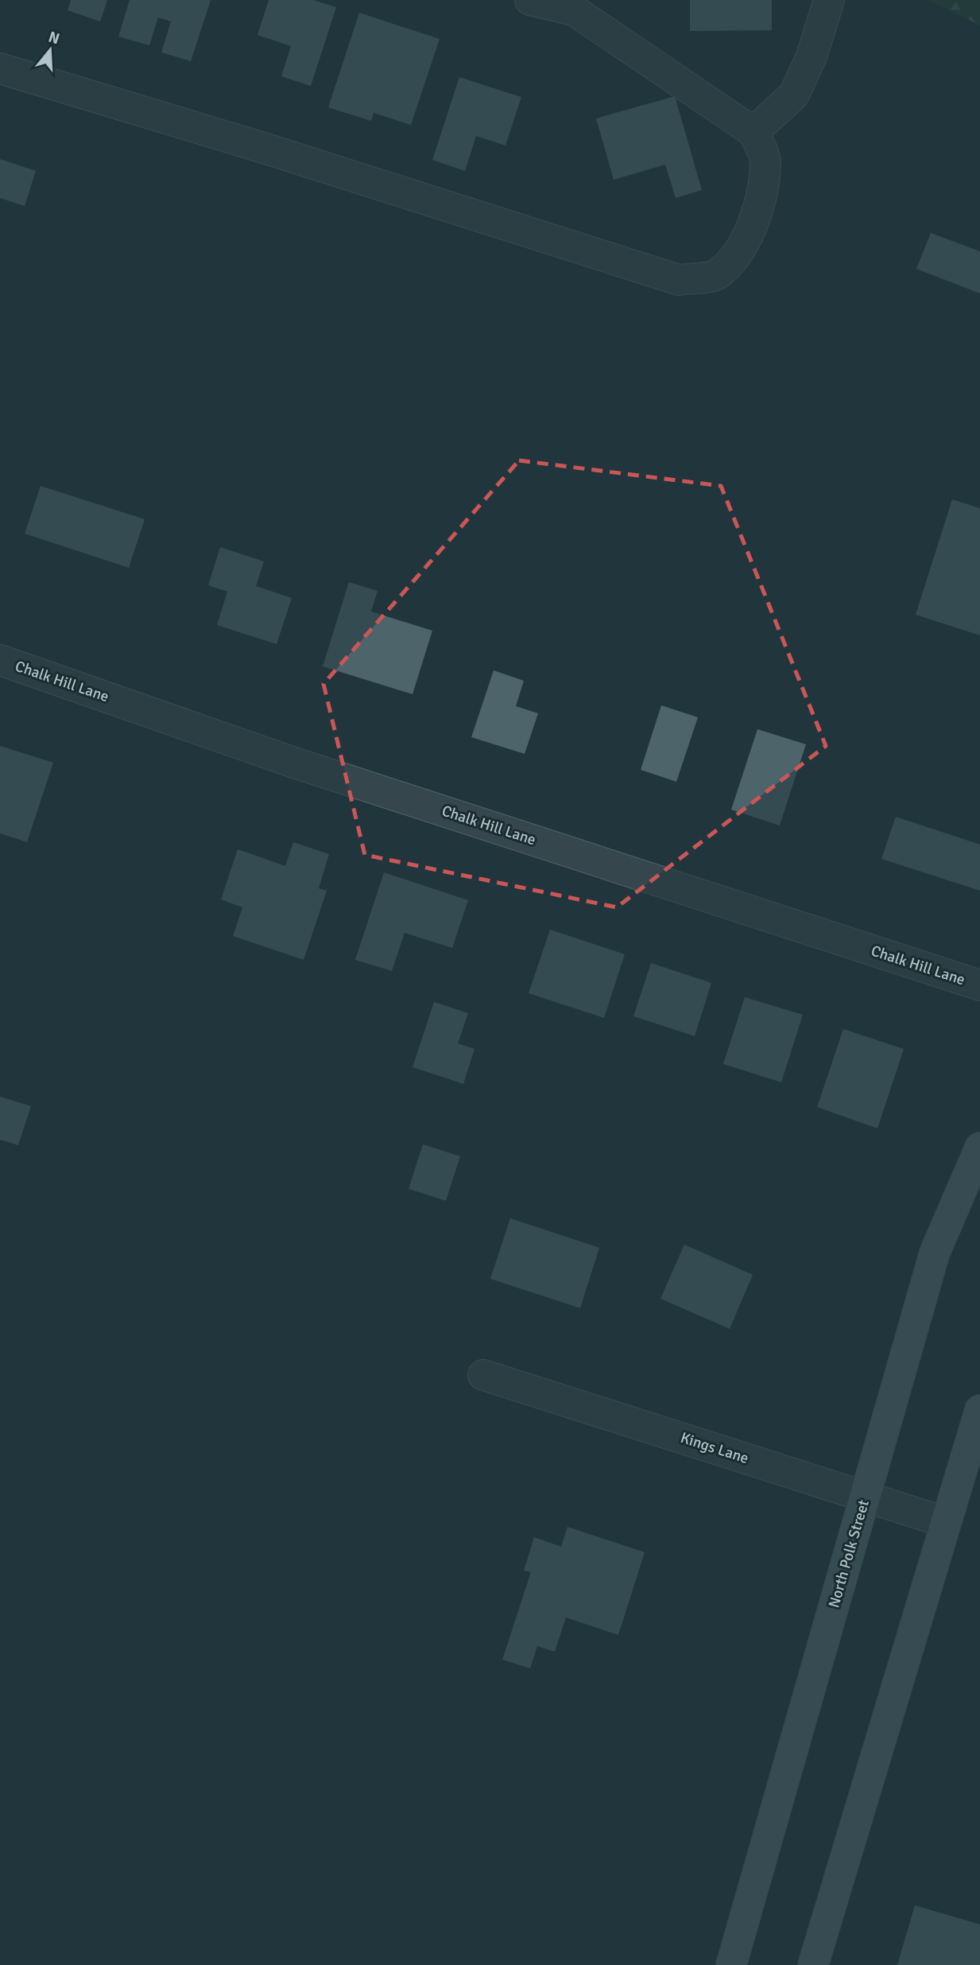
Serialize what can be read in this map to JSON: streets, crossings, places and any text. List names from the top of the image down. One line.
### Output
{"streets":{"main road":["North Polk Street"],"street":["Chalk Hill Lane","Kings Lane"]},"crossings":[["Kings Lane","North Polk Street"]],"north":"top"}
